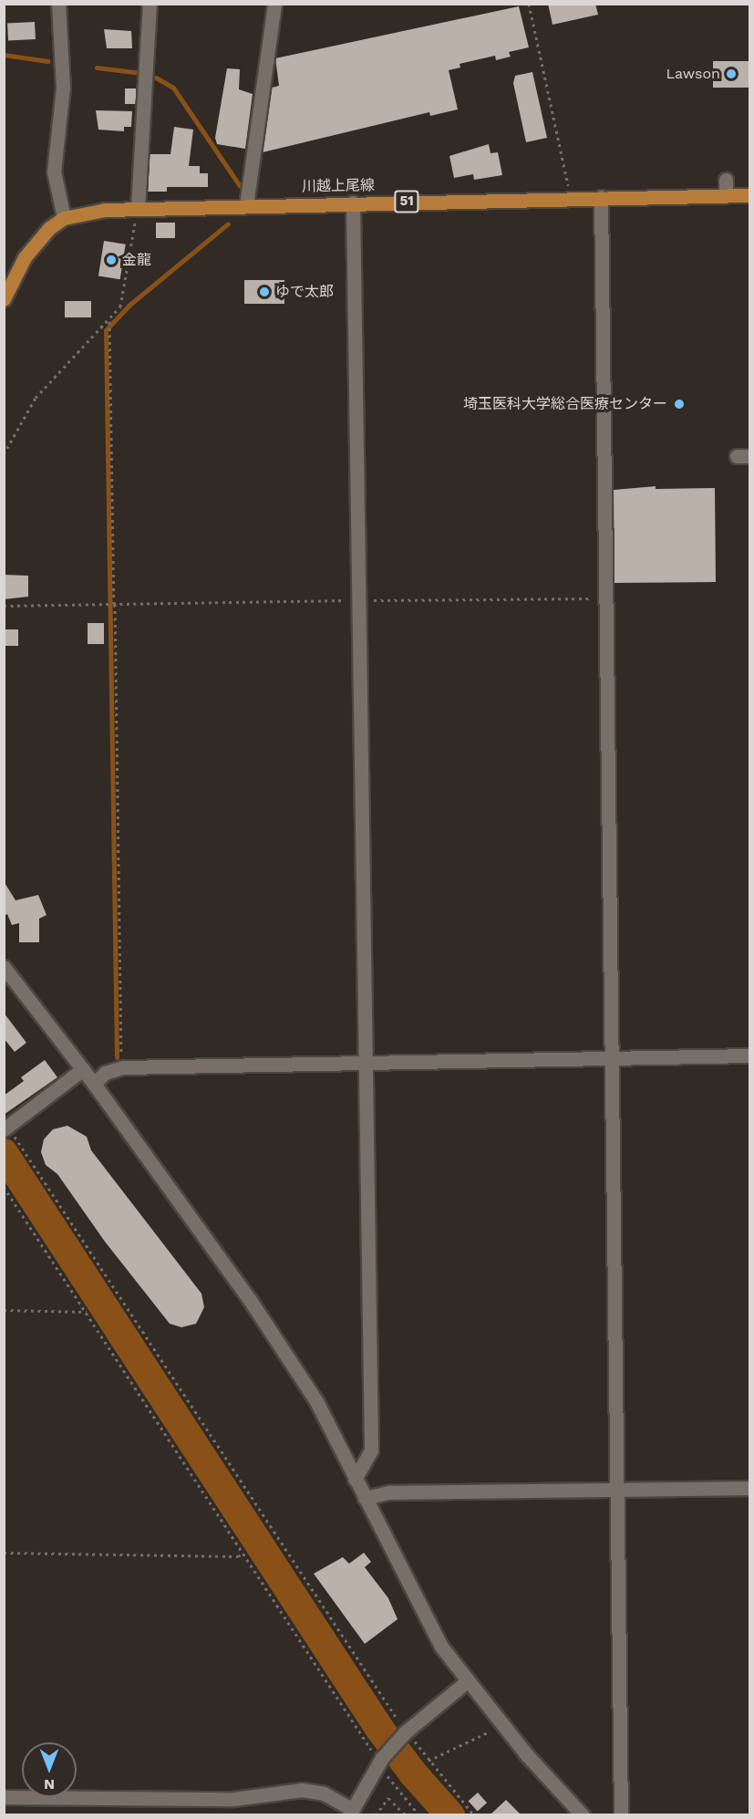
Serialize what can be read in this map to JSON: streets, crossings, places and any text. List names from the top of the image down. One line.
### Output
{"streets":{"main road":["川越上尾線","51"]},"places":["Lawson","金龍","ゆで太郎","埼玉医科大学総合医療センター"],"north":"bottom"}
